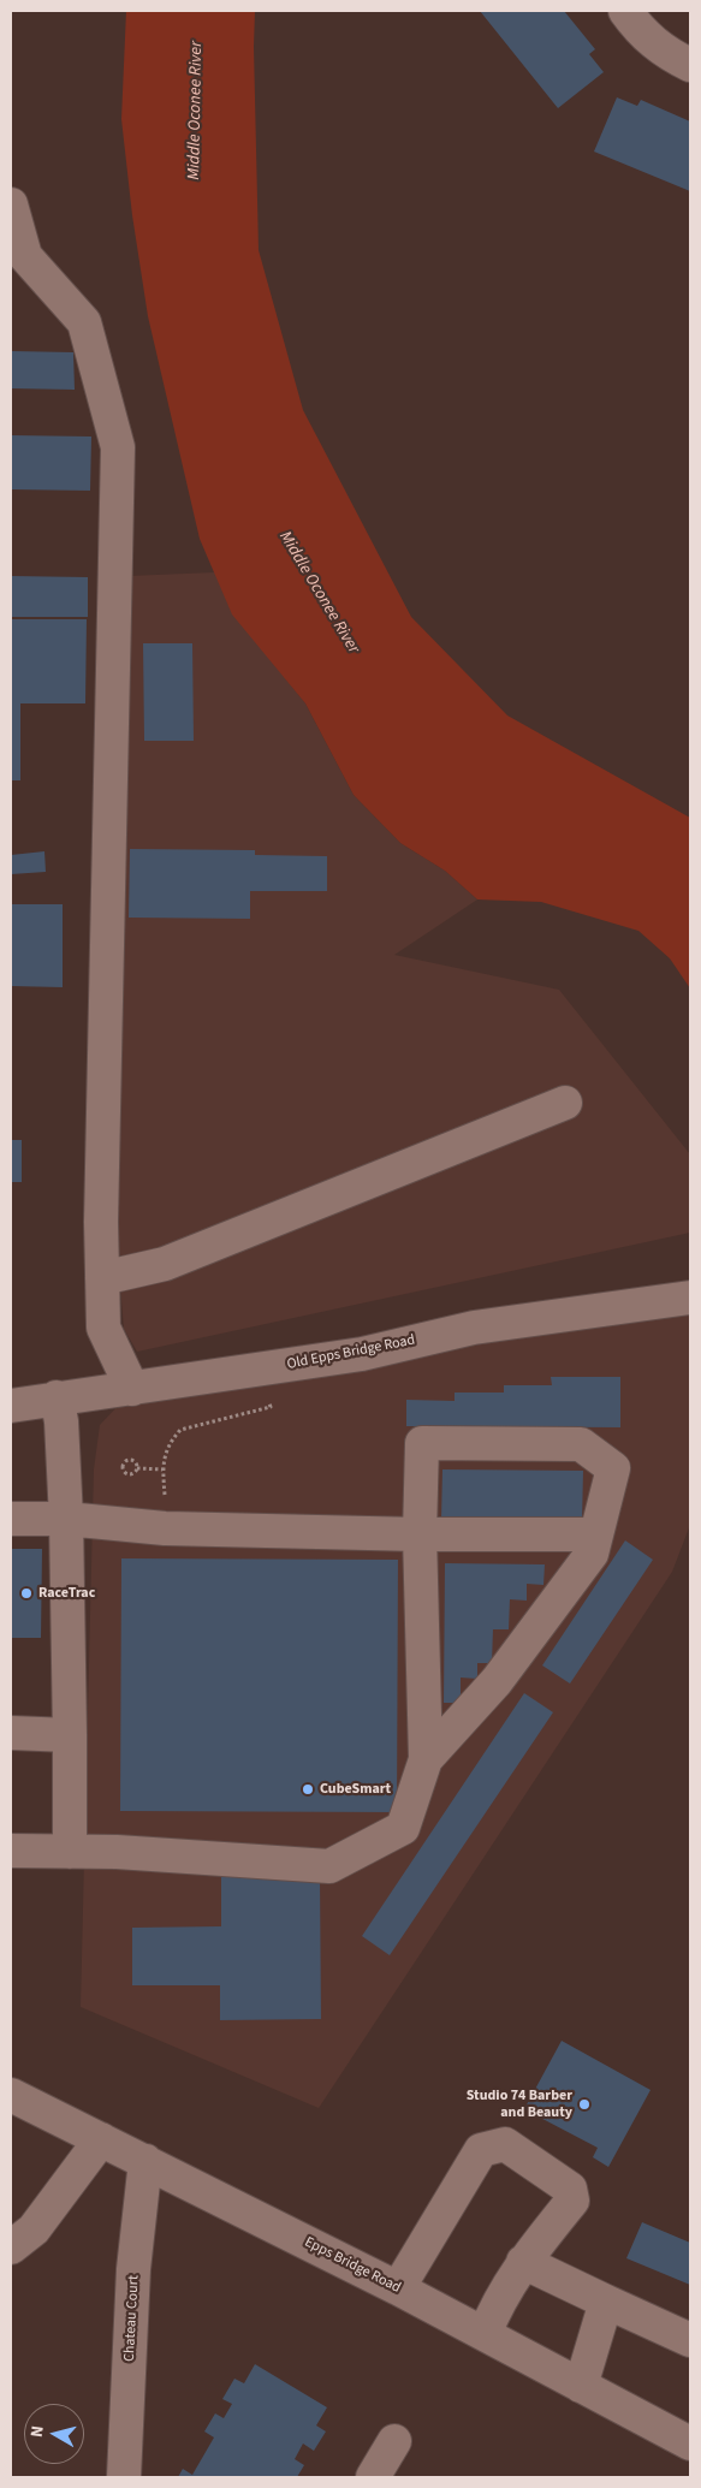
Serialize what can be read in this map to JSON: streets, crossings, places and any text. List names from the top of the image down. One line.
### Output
{"streets":{"street":["Old Epps Bridge Road","Epps Bridge Road","Chateau Court"]},"crossings":[["Epps Bridge Road","Chateau Court"]],"water":["Middle Oconee River"],"places":["RaceTrac","CubeSmart","Studio 74 Barber and Beauty"],"north":"left"}
